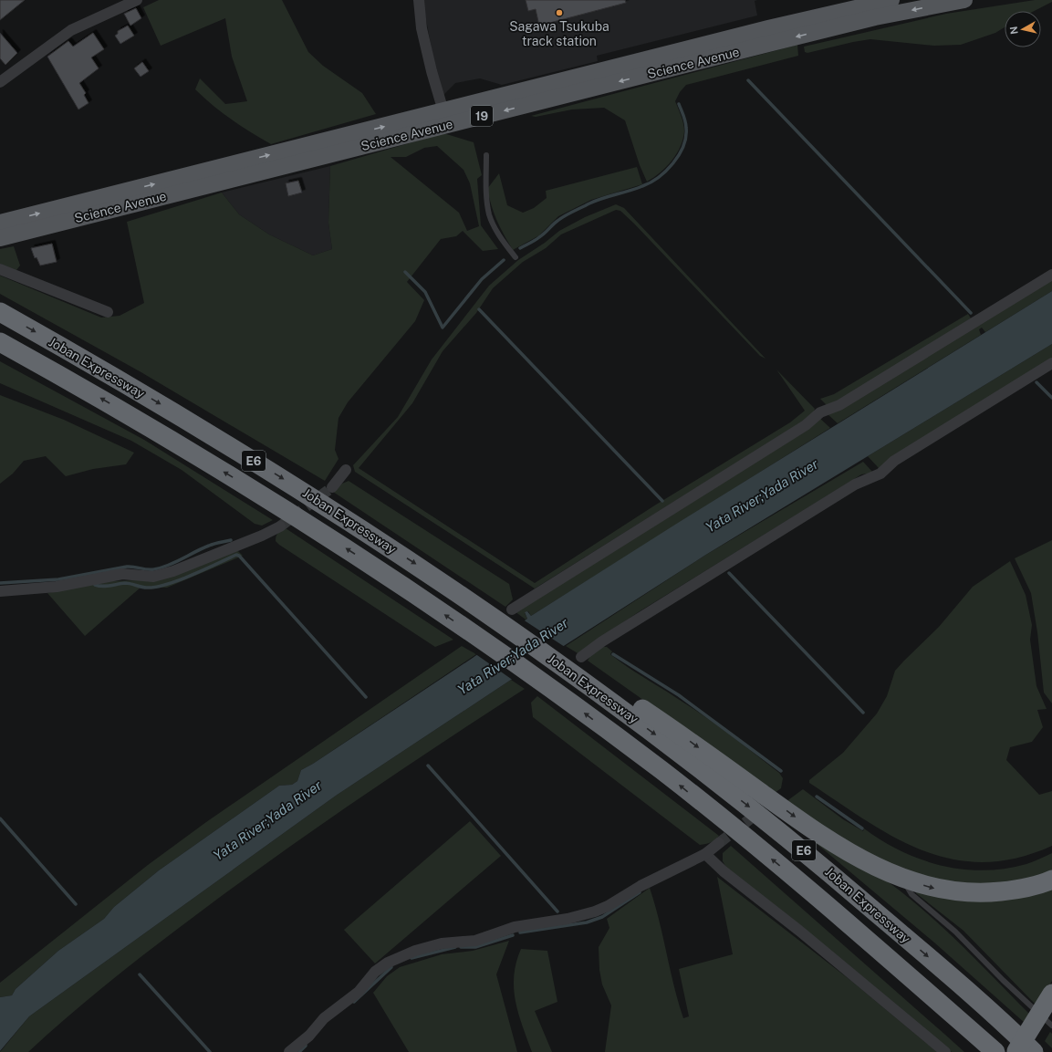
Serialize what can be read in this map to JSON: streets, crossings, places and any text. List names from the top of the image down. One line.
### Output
{"streets":{"highway":["Joban Expressway","E6"],"main road":["Science Avenue","19"]},"water":["Yata River;Yada River"],"places":["Sagawa Tsukuba track station"],"north":"left"}
